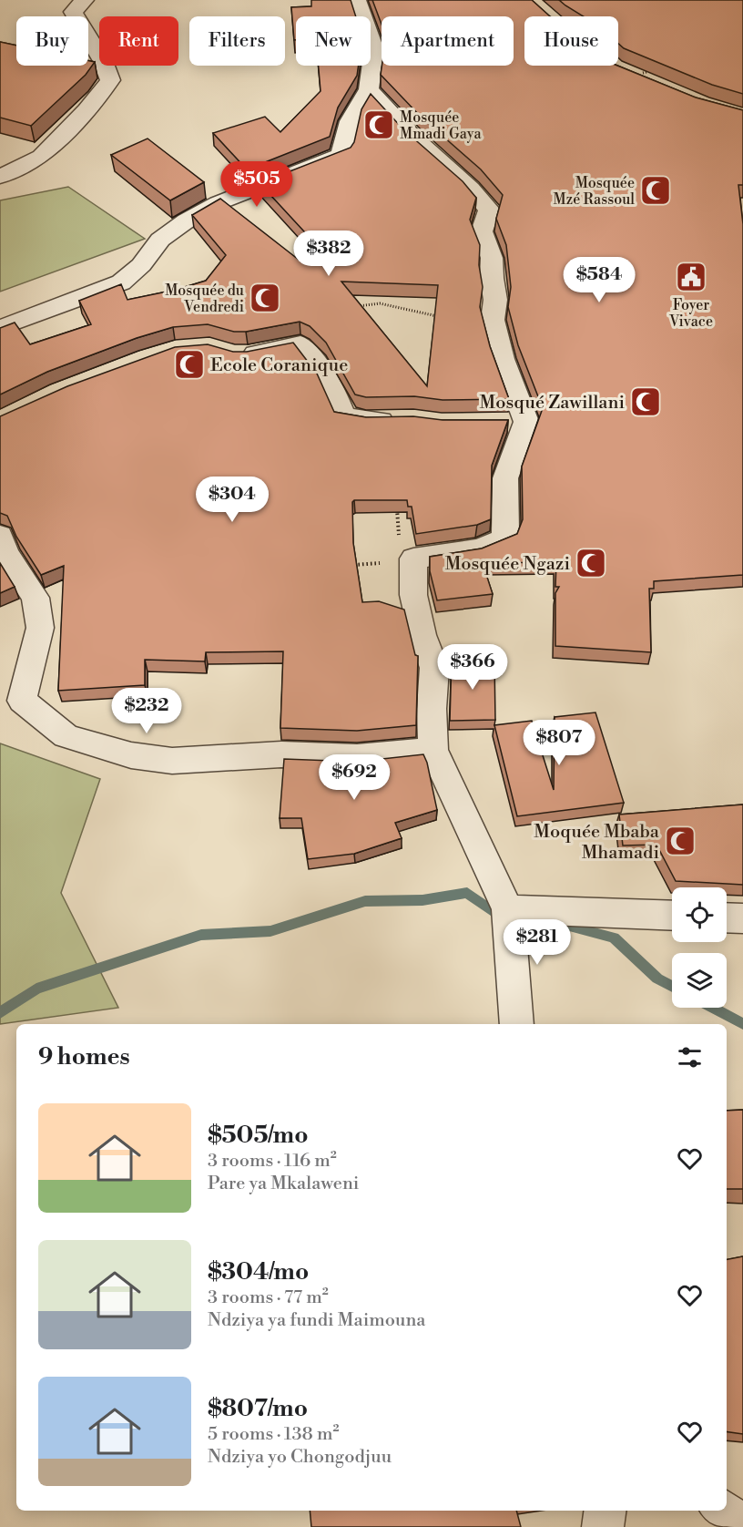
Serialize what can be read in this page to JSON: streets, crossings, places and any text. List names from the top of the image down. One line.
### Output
{"places":{"mosque":["Mosquée Mmadi Gaya","Mosquée Mzé Rassoul","Mosquée du Vendredi","Ecole Coranique","Mosqué Zawillani","Mosquée Ngazi","Moquée Mbaba Mhamadi"],"public building":["Foyer Vivace"]},"page":{"chip":["Buy","Rent","Filters","New","Apartment","House"],"price":["$505","$382","$584","$304","$366","$232","$807","$692","$281"],"heading":"9 homes","list":[{"name":"$505/mo","note":"3 rooms · 116 m² · Pare ya Mkalaweni"},{"name":"$304/mo","note":"3 rooms · 77 m² · Ndziya ya fundi Maimouna"},{"name":"$807/mo","note":"5 rooms · 138 m² · Ndziya yo Chongodjuu"}]}}
